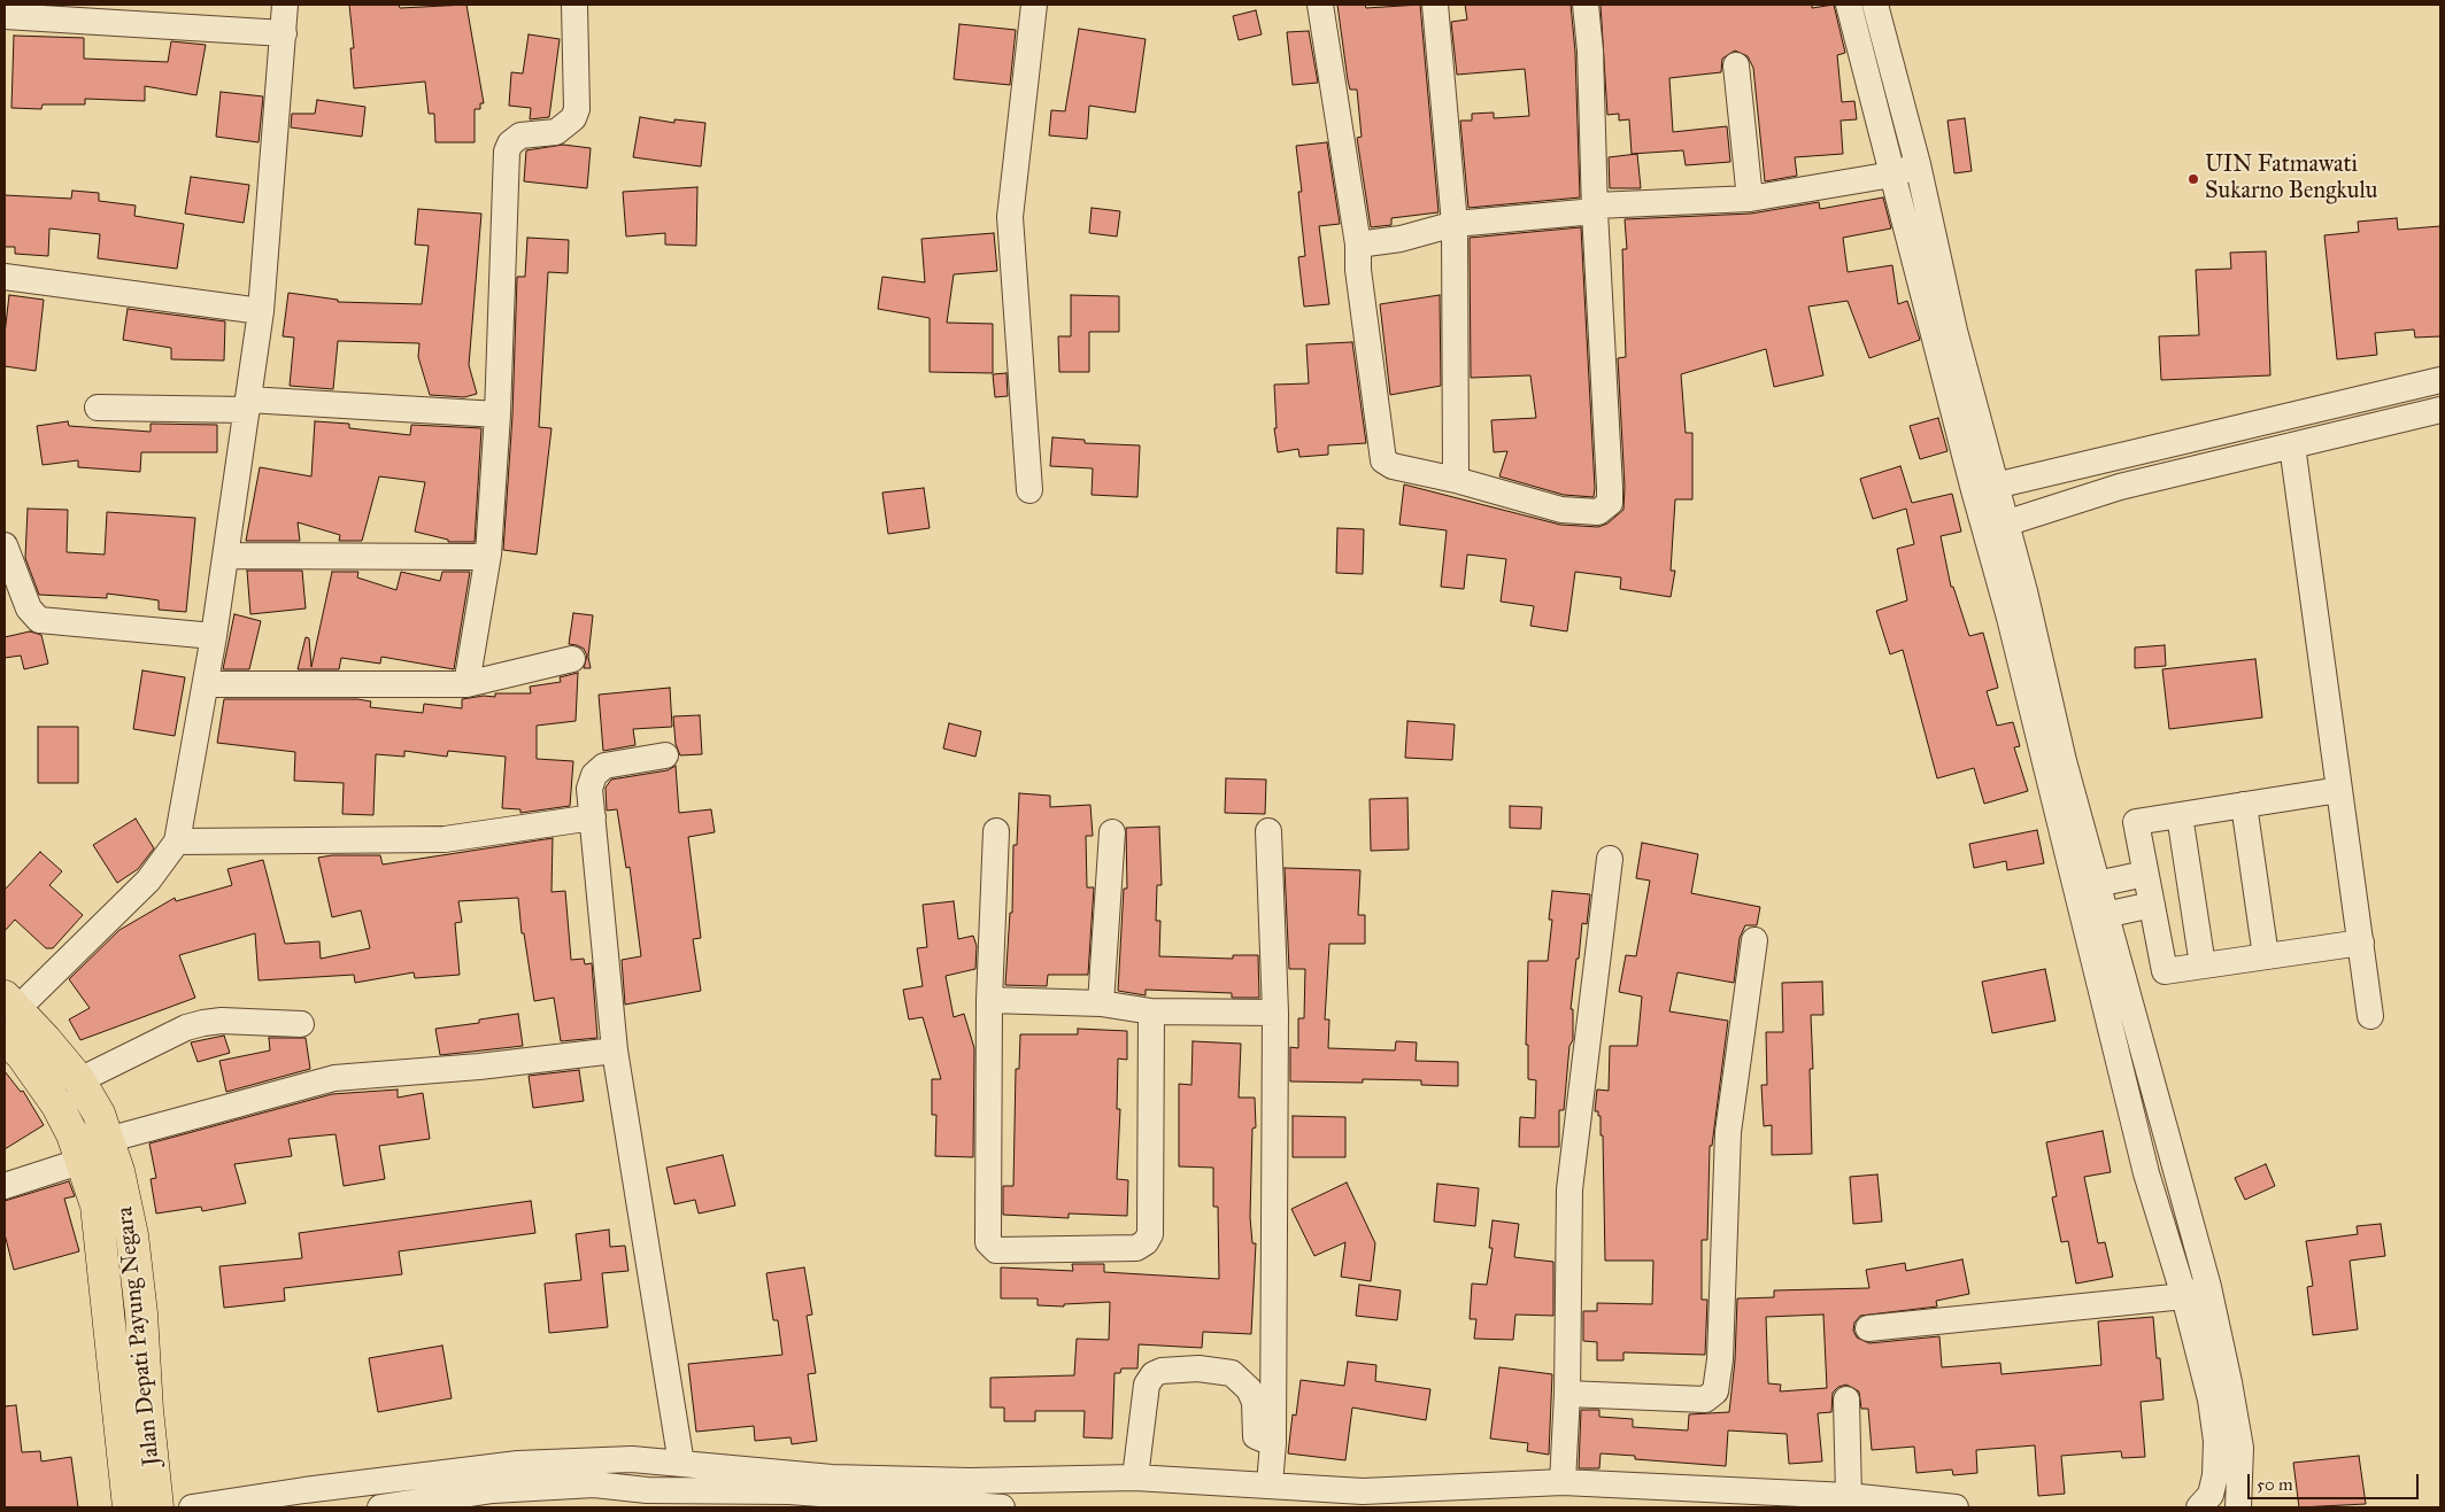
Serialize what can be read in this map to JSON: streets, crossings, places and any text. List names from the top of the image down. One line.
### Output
{"streets":{"highway":["Jalan Depati Payung Negara"]},"places":["UIN Fatmawati Sukarno Bengkulu"],"scale_bar":"50 m"}
